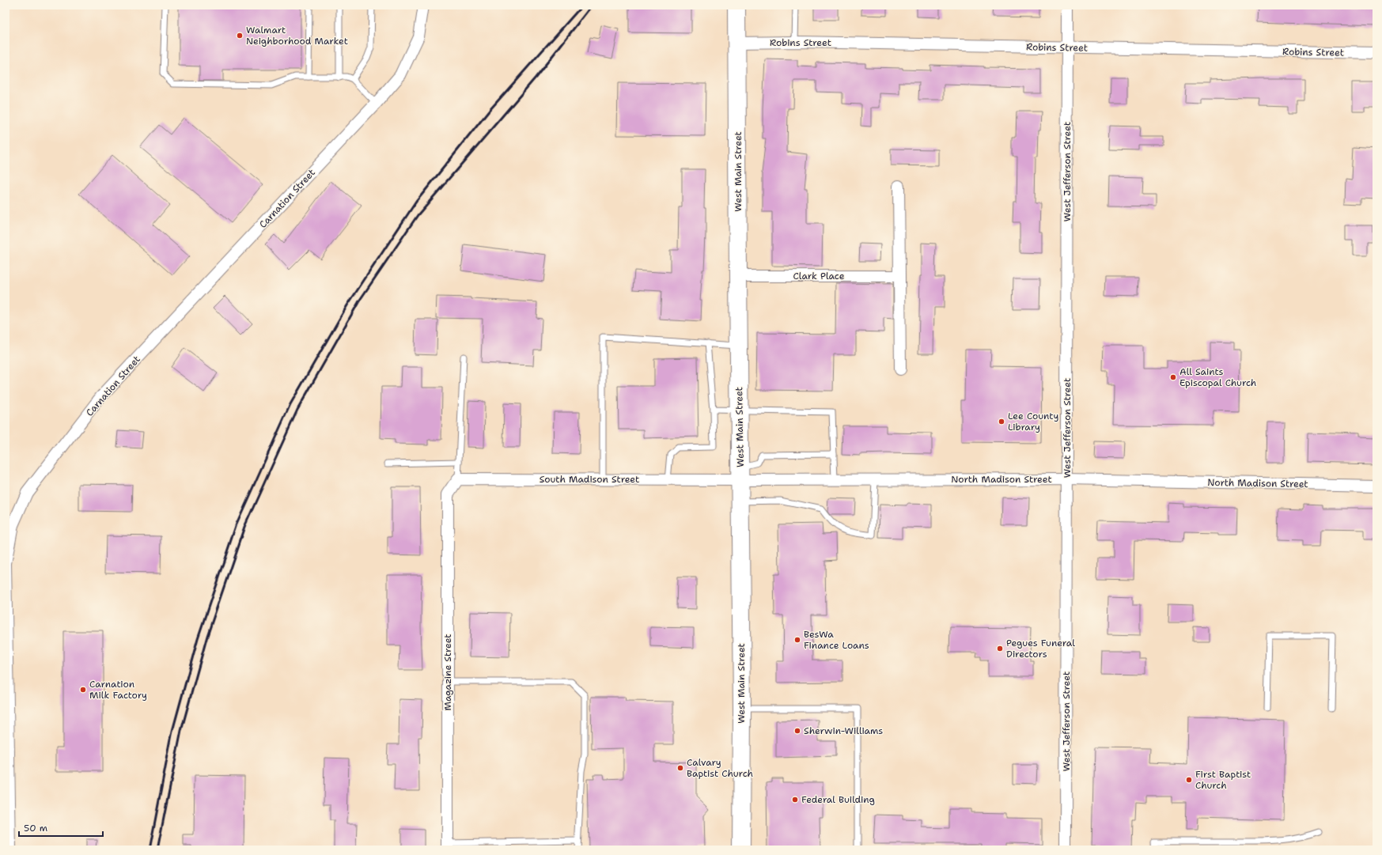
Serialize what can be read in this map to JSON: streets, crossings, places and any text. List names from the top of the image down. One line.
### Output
{"streets":{"main road":["West Main Street"],"street":["Robins Street","West Jefferson Street","Carnation Street","Clark Place","South Madison Street","North Madison Street","Magazine Street"]},"crossings":[["Robins Street","West Main Street"],["Robins Street","West Jefferson Street"],["West Main Street","Clark Place"],["West Main Street","South Madison Street"],["West Main Street","North Madison Street"],["West Jefferson Street","North Madison Street"],["South Madison Street","North Madison Street"],["South Madison Street","Magazine Street"]],"places":["Walmart Neighborhood Market","All Saints Episcopal Church","Lee County Library","BesWa Finance Loans","Pegues Funeral Directors","Carnation Milk Factory","Sherwin-Williams","Calvary Baptist Church","First Baptist Church","Federal Building"],"scale_bar":"50 m"}
